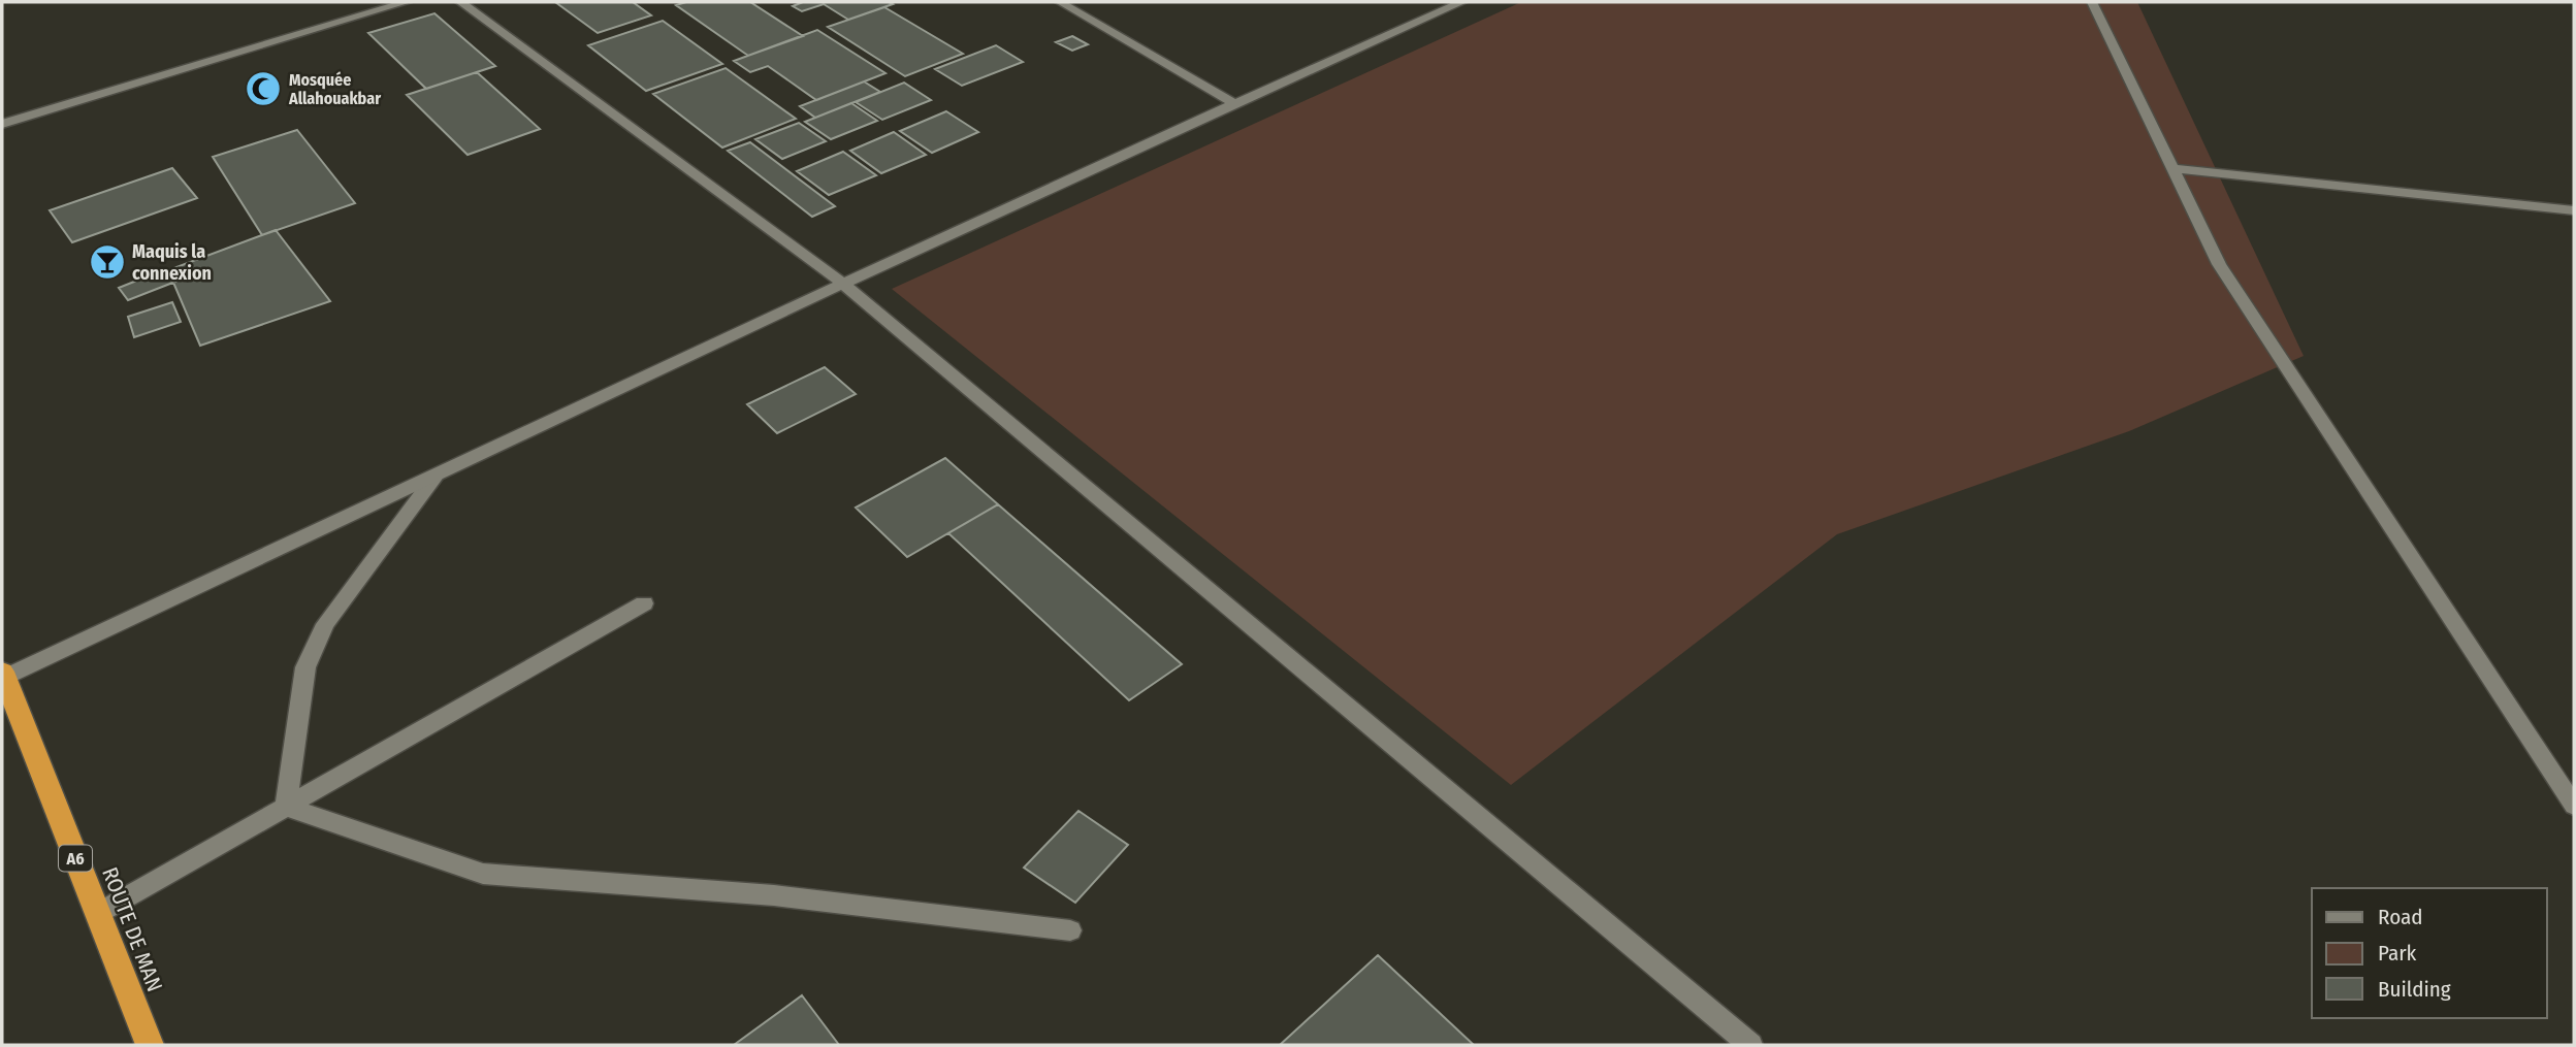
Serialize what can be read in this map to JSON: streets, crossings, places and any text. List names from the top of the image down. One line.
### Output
{"streets":{"highway":["A6","ROUTE DE MAN"]},"places":{"mosque":["Mosquée Allahouakbar"],"bar":["Maquis la connexion"]},"legend":["Road","Park","Building"]}
